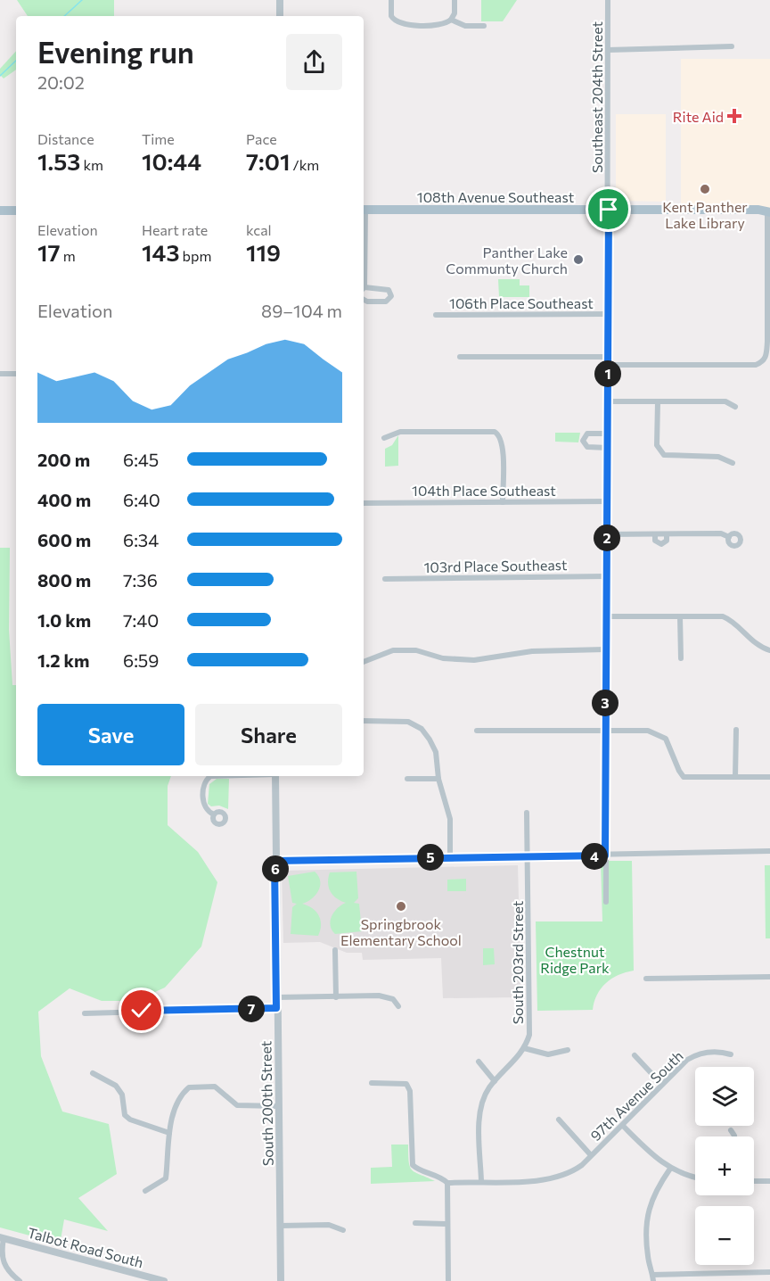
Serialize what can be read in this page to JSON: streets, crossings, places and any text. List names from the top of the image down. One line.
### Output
{"streets":{"main road":["108th Avenue Southeast"],"street":["Southeast 204th Street","106th Place Southeast","104th Place Southeast","103rd Place Southeast","South 203rd Street","97th Avenue South","South 200th Street","Talbot Road South"]},"crossings":[["Southeast 204th Street","108th Avenue Southeast"],["Southeast 204th Street","106th Place Southeast"],["Southeast 204th Street","104th Place Southeast"],["Southeast 204th Street","103rd Place Southeast"]],"parks":["Chestnut Ridge Park"],"places":{"health":["Rite Aid"],"other":["Kent Panther Lake Library","Panther Lake Communty Church","Springbrook Elementary School"]},"page":{"heading":["Evening run","20:02"],"stats":[["Distance","1.53 km"],["Time","10:44"],["Pace","7:01 /km"],["Elevation","17 m"],["Heart rate","143 bpm"],["kcal","119"]],"chart":["Elevation","89–104 m"],"pins":["1","2","3","4","5","6","7"],"list":[{"name":"200 m","note":"6:45"},{"name":"400 m","note":"6:40"},{"name":"600 m","note":"6:34"},{"name":"800 m","note":"7:36"},{"name":"1.0 km","note":"7:40"},{"name":"1.2 km","note":"6:59"}],"buttons":["Save","Share"],"map_buttons":["+","−"]}}
